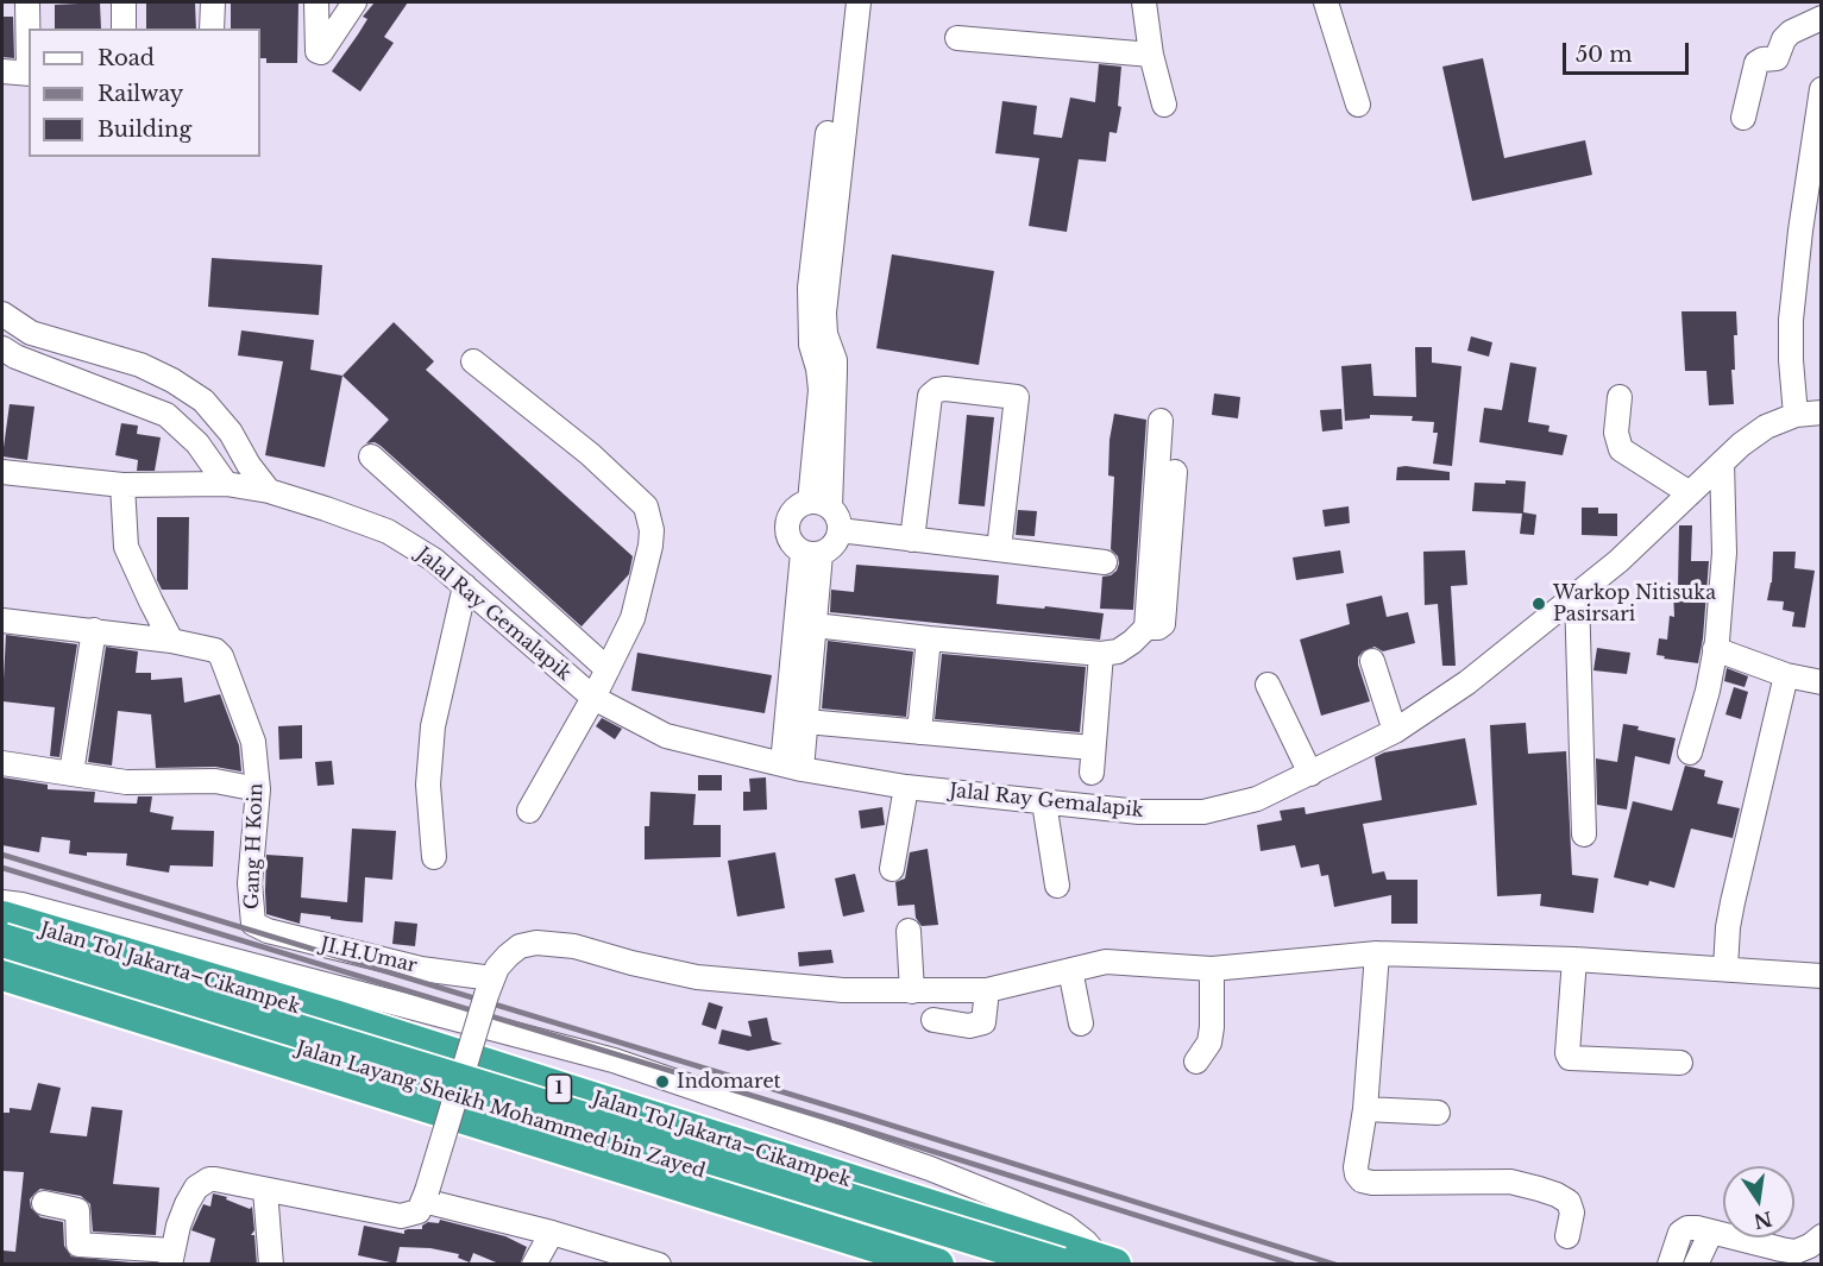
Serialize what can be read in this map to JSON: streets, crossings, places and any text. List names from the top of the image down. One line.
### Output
{"streets":{"highway":["Jalan Tol Jakarta–Cikampek","1","Jalan Layang Sheikh Mohammed bin Zayed"],"street":["Jalal Ray Gemalapik","Gang H Koin","JI.H.Umar"]},"crossings":[["Gang H Koin","JI.H.Umar"]],"places":["Warkop Nitisuka Pasirsari","Indomaret"],"legend":["Road","Railway","Building"],"scale_bar":"50 m","north":"bottom"}
